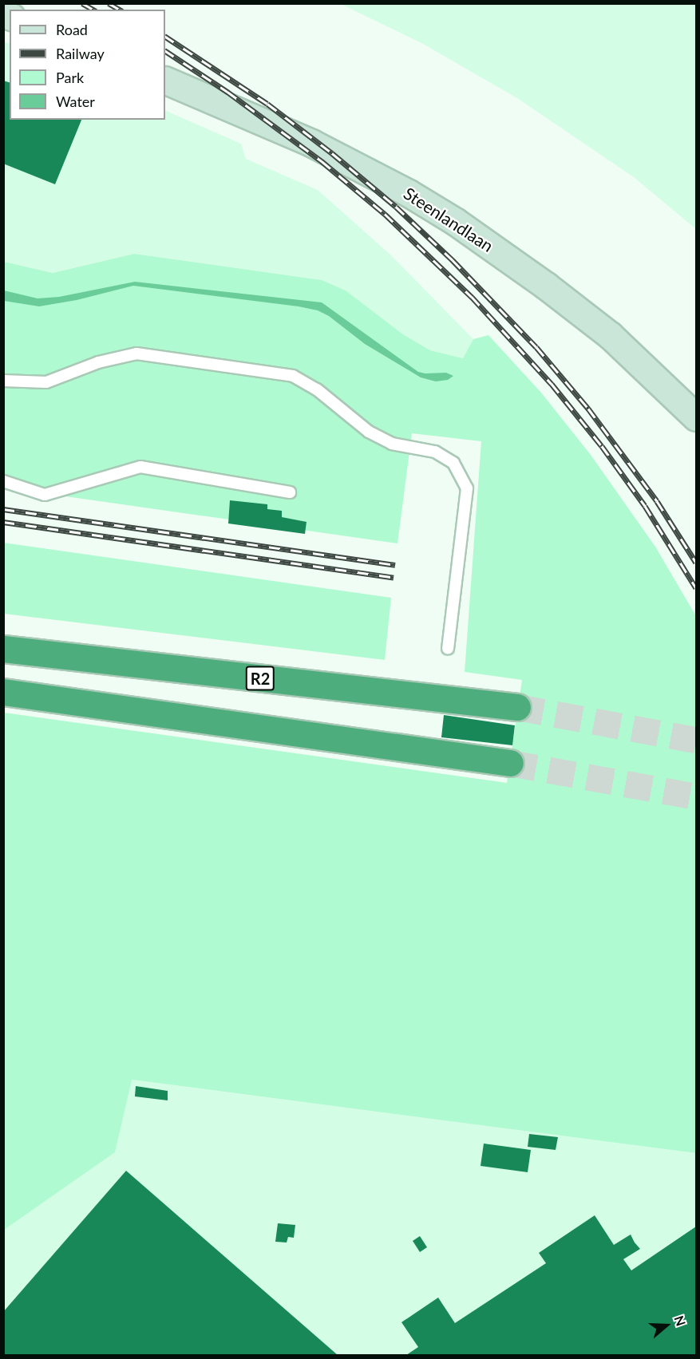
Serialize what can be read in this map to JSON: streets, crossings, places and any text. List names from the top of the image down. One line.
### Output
{"streets":{"highway":["R2"],"main road":["Steenlandlaan"]},"legend":["Road","Railway","Park","Water"],"north":"right"}
